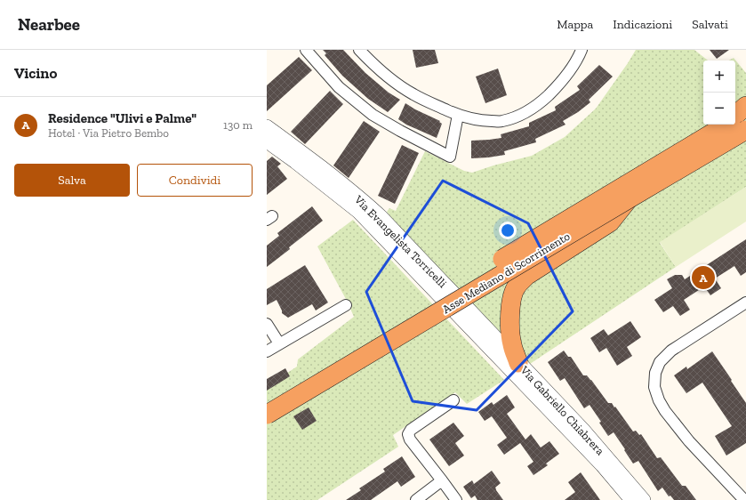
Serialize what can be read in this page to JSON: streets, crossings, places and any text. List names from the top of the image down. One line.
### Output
{"streets":{"highway":["Asse Mediano di Scorrimento"],"street":["Via Evangelista Torricelli","Via Gabriello Chiabrera"]},"crossings":[["Via Evangelista Torricelli","Via Gabriello Chiabrera"]],"page":{"header":"Nearbee","nav":["Mappa","Indicazioni","Salvati"],"heading":"Vicino","map_buttons":["+","−"],"list":[{"mark":"A","name":"Residence \"Ulivi e Palme\"","note":"Hotel · Via Pietro Bembo","value":"130 m"}],"buttons":["Salva","Condividi"],"pins":"A"}}
